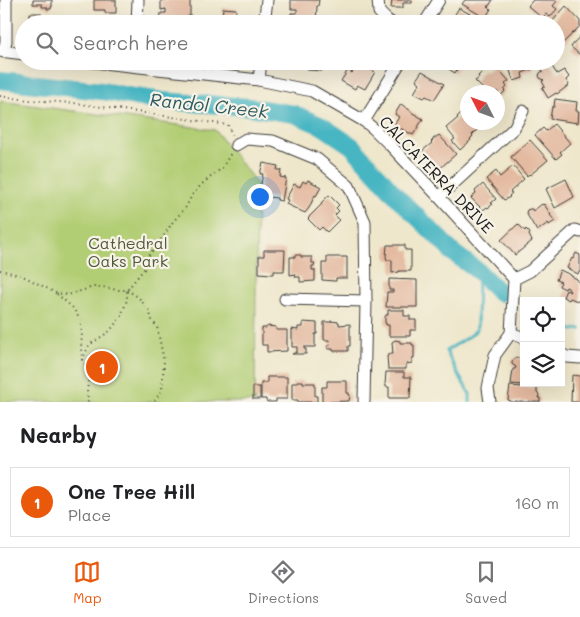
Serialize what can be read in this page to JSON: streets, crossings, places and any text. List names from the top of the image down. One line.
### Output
{"streets":{"street":["CALCATERRA DRIVE"]},"water":["Randol Creek"],"parks":["Cathedral Oaks Park"],"north":"top left","page":{"search":"Search here","pins":"1","heading":"Nearby","list":[{"mark":"1","name":"One Tree Hill","note":"Place","value":"160 m"}],"nav":["Map","Directions","Saved"]}}
